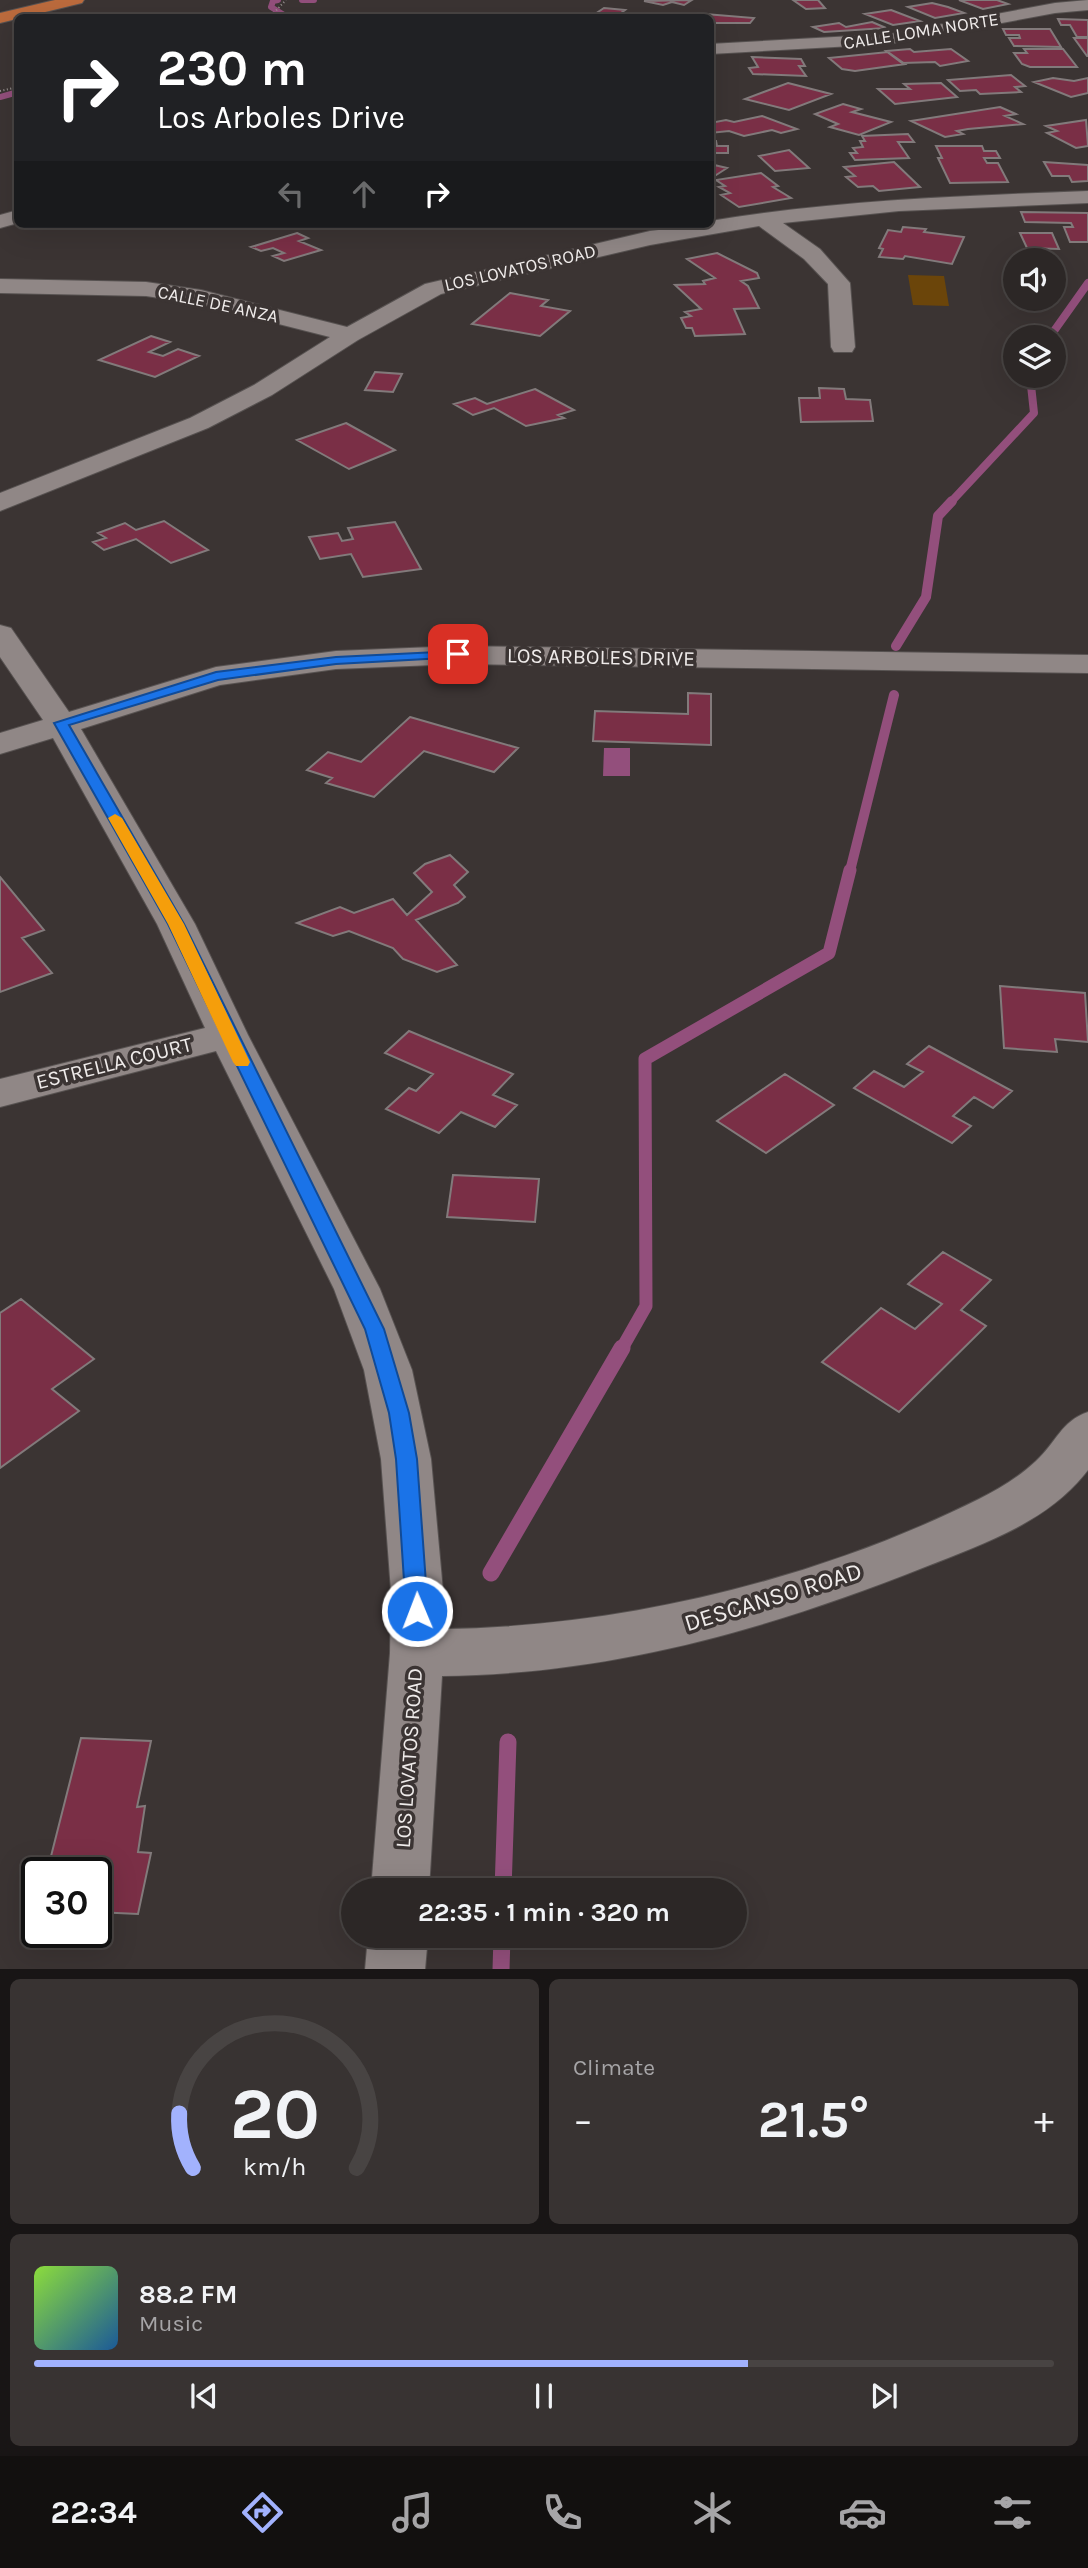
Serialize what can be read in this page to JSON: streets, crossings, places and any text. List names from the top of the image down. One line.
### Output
{"streets":{"street":["CALLE LOMA NORTE","LOS LOVATOS ROAD","CALLE DE ANZA","LOS ARBOLES DRIVE","ESTRELLA COURT","DESCANSO ROAD"]},"crossings":[["LOS LOVATOS ROAD","CALLE DE ANZA"],["LOS LOVATOS ROAD","LOS ARBOLES DRIVE"],["LOS LOVATOS ROAD","ESTRELLA COURT"],["LOS LOVATOS ROAD","DESCANSO ROAD"]],"page":{"turn":["230 m","Los Arboles Drive"],"limit":"30","trip":"22:35 · 1 min · 320 m","tile":"Climate","heat":["−","21.5°","+"],"song":["88.2 FM","Music"],"tabs":"22:34","gauge":["20","km/h"]}}
